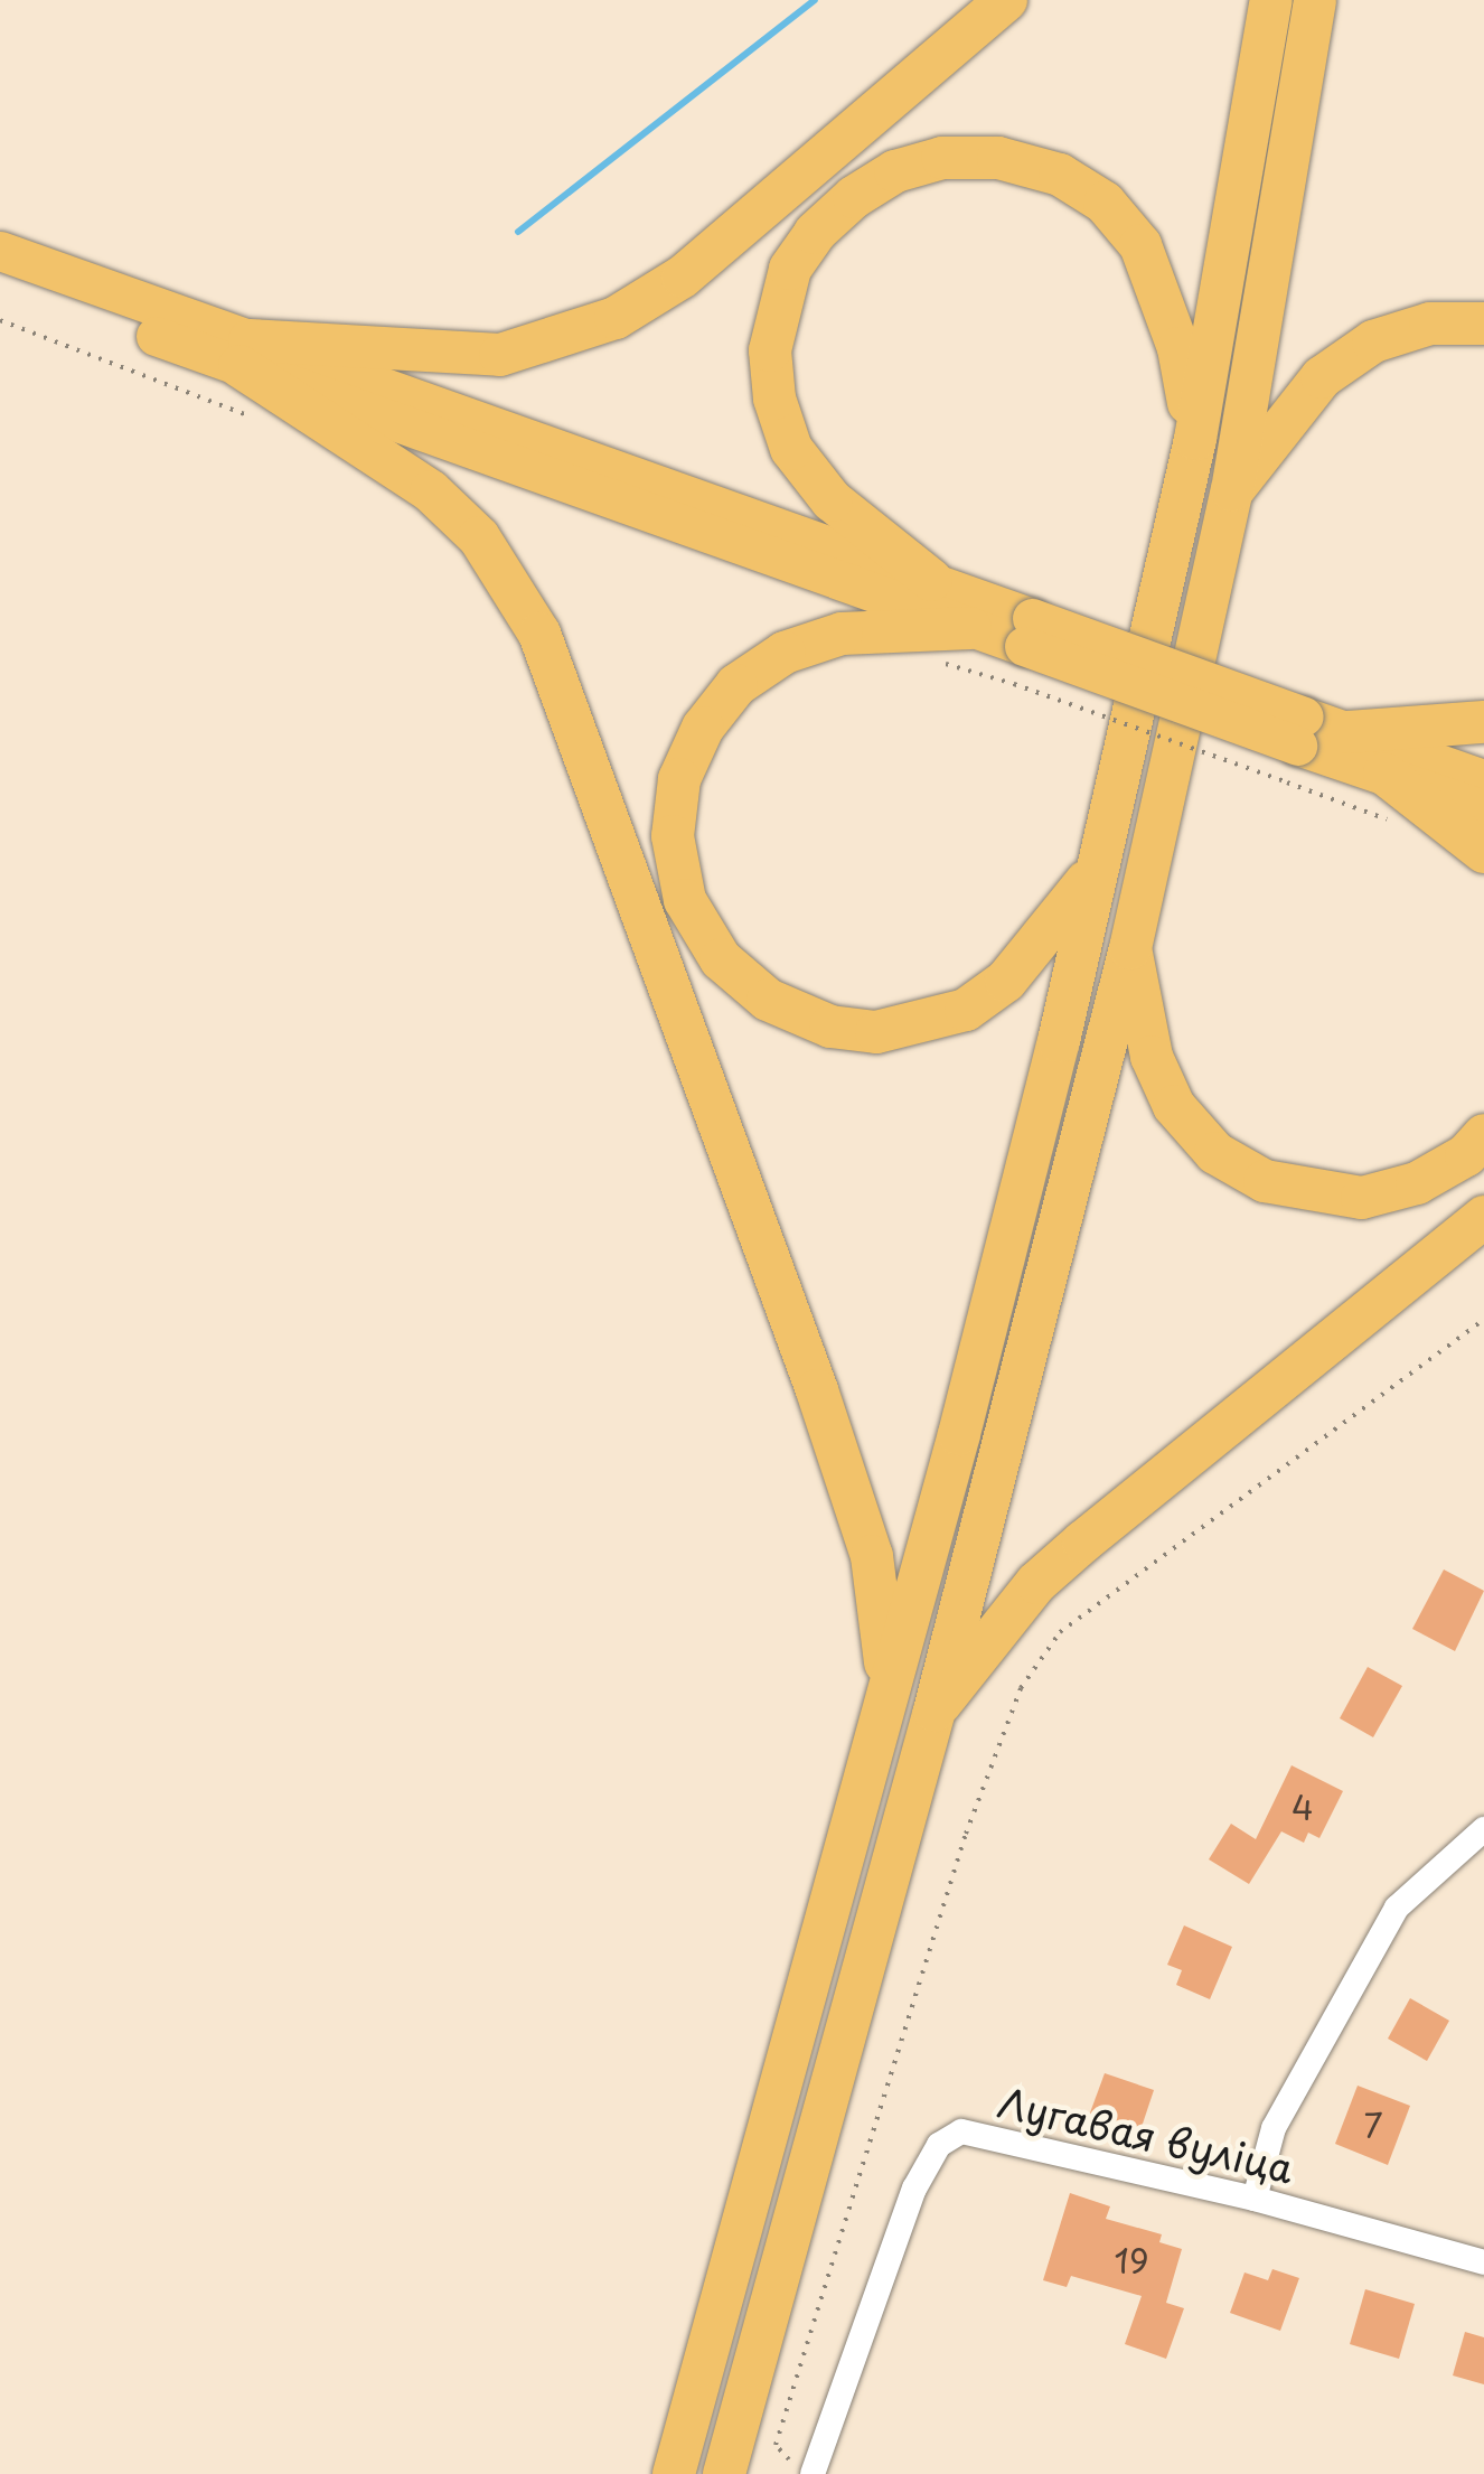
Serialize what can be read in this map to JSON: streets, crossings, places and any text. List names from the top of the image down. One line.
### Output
{"streets":{"street":["Лугавая вуліца"]},"house_numbers":["4","7","19"]}
